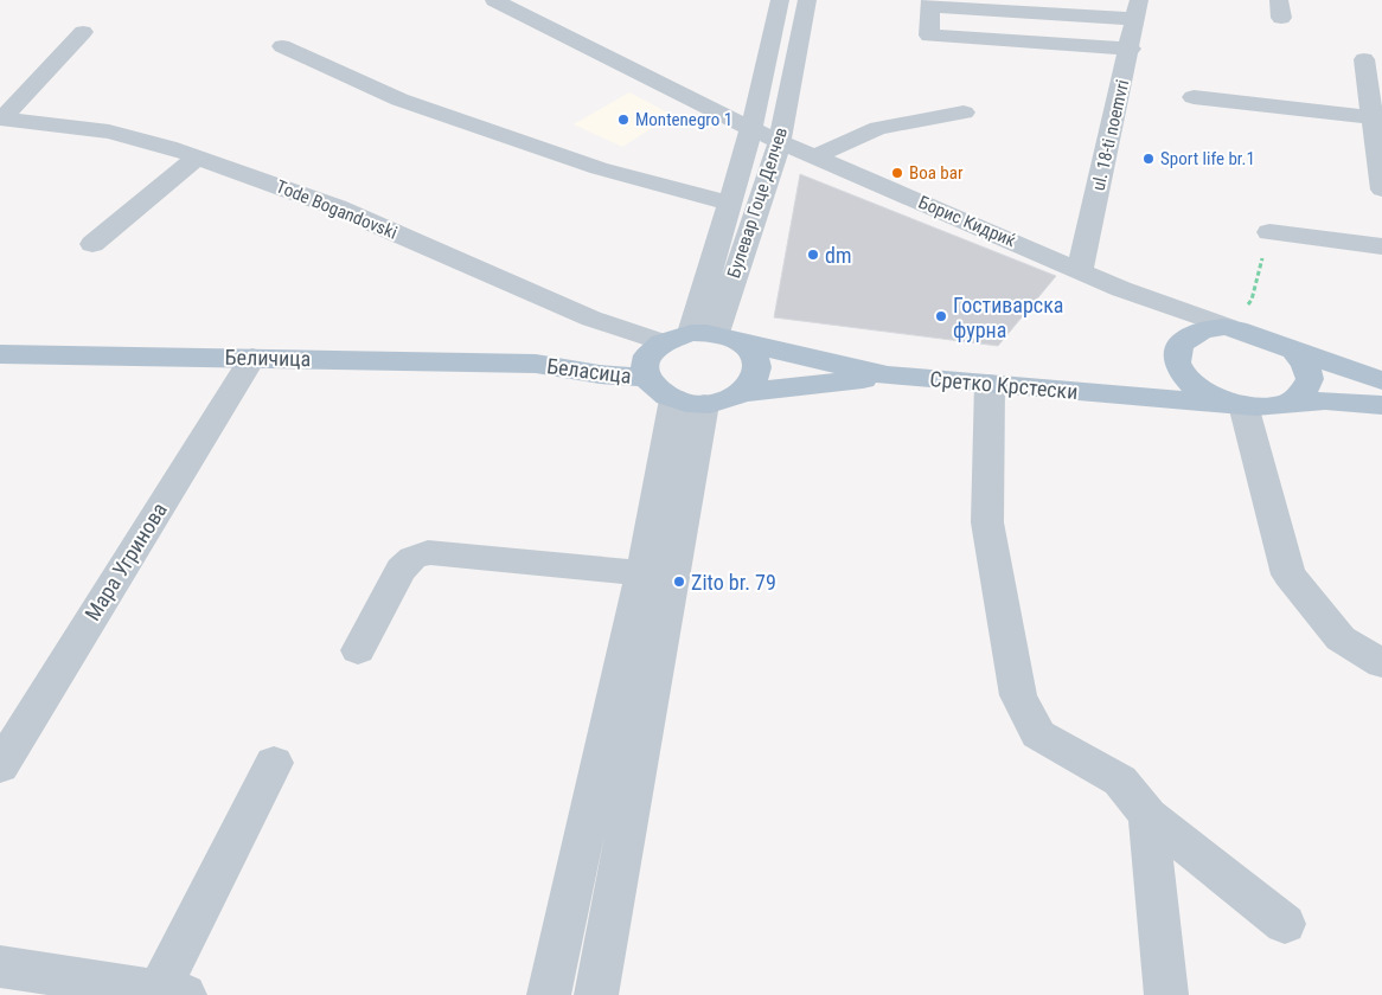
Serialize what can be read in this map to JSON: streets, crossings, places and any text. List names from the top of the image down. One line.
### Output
{"streets":{"main road":["Беличица","Беласица","Сретко Крстески"],"street":["ul. 18-ti noemvri","Булевар Гоце Делчев","Tode Bogandovski","Борис Кидриќ","Мара Угринова"]},"crossings":[["ul. 18-ti noemvri","Борис Кидриќ"],["Булевар Гоце Делчев","Tode Bogandovski"],["Булевар Гоце Делчев","Борис Кидриќ"],["Булевар Гоце Делчев","Беласица"],["Булевар Гоце Делчев","Сретко Крстески"],["Tode Bogandovski","Беласица"],["Tode Bogandovski","Сретко Крстески"],["Беличица","Беласица"],["Беличица","Мара Угринова"],["Беласица","Сретко Крстески"]],"places":["Montenegro 1","Sport life br.1","Boa bar","dm","Гостиварска фурна","Zito br. 79"]}
